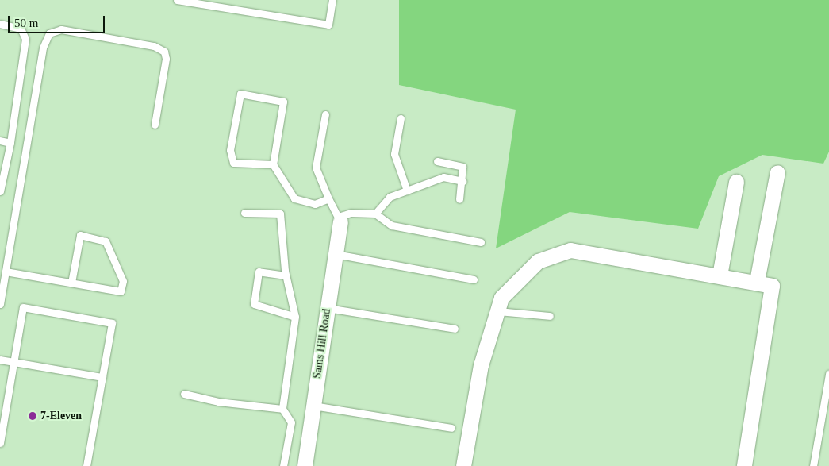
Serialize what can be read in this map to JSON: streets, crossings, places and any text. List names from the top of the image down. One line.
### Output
{"streets":{"street":["Sams Hill Road"]},"places":["7-Eleven"],"scale_bar":"50 m"}
